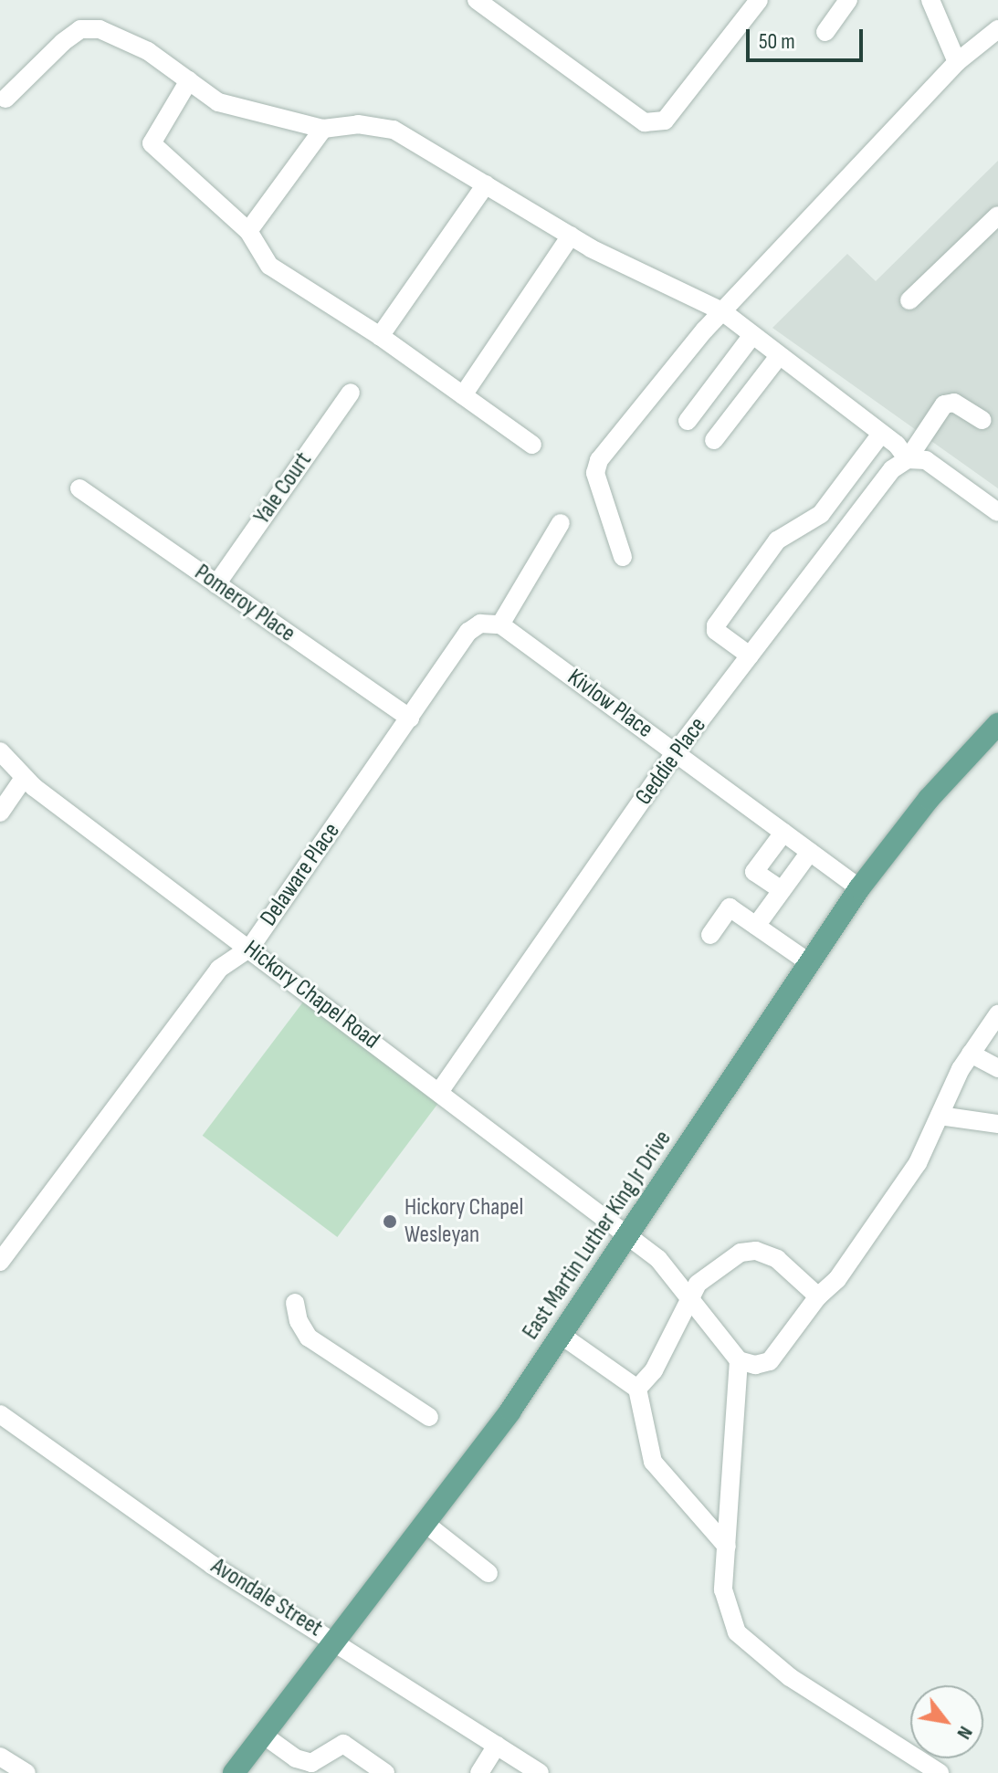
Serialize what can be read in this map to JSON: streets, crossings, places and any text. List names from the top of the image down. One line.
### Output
{"streets":{"main road":["East Martin Luther King Jr Drive"],"street":["Yale Court","Pomeroy Place","Kivlow Place","Geddie Place","Delaware Place","Hickory Chapel Road","Avondale Street"]},"crossings":[["Yale Court","Pomeroy Place"],["Pomeroy Place","Delaware Place"],["Kivlow Place","Geddie Place"],["Kivlow Place","Delaware Place"],["Kivlow Place","East Martin Luther King Jr Drive"],["Geddie Place","Hickory Chapel Road"],["Delaware Place","Hickory Chapel Road"],["Hickory Chapel Road","East Martin Luther King Jr Drive"],["East Martin Luther King Jr Drive","Avondale Street"]],"places":["Hickory Chapel Wesleyan"],"scale_bar":"50 m","north":"bottom right"}
